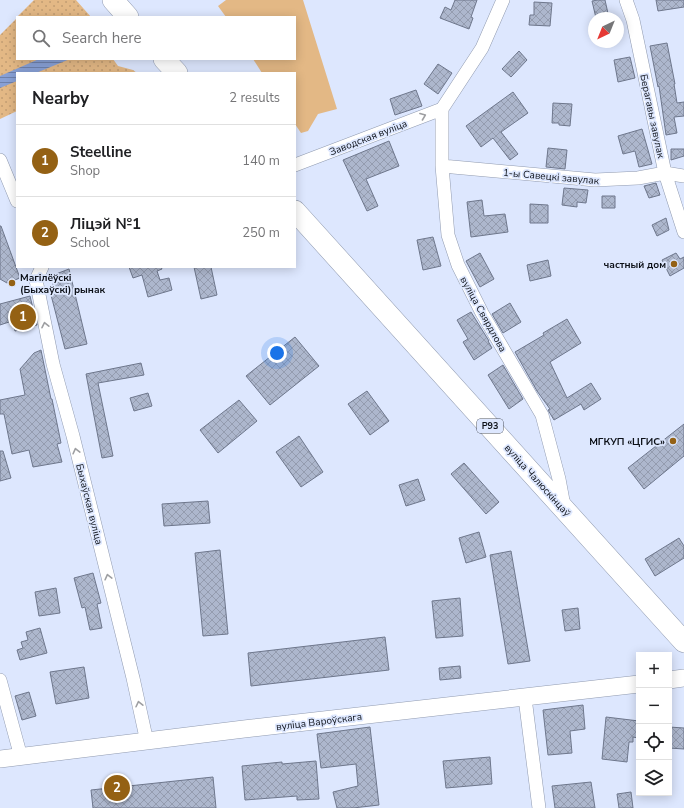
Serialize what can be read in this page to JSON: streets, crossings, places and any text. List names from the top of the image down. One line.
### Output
{"streets":{"main road":["Р93","вуліца Чалюскінцаў"],"street":["Берагавы завулак","Заводская вуліца","1-ы Савецкі завулак","вуліца Свярдлова","Быхаўская вуліца","вуліца Вароўскага"]},"crossings":[["Берагавы завулак","1-ы Савецкі завулак"],["Заводская вуліца","вуліца Свярдлова"],["1-ы Савецкі завулак","вуліца Свярдлова"],["вуліца Свярдлова","вуліца Чалюскінцаў"],["Быхаўская вуліца","вуліца Вароўскага"]],"one_way":["Заводская вуліца","Быхаўская вуліца"],"places":["частный дом","Магілёўскі (Быхаўскі) рынак","МГКУП «ЦГИС»"],"north":"bottom left","page":{"search":"Search here","heading":["Nearby","2 results"],"list":[{"mark":"1","name":"Steelline","note":"Shop","value":"140 m"},{"mark":"2","name":"Ліцэй №1","note":"School","value":"250 m"}],"pins":["1","2"],"map_buttons":["+","−"]}}
